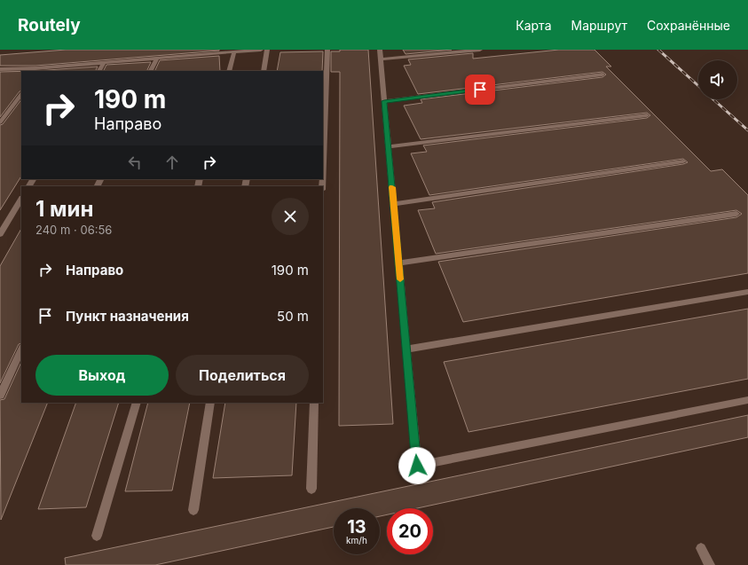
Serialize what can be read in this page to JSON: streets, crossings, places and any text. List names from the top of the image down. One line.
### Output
{"page":{"header":"Routely","nav":["Карта","Маршрут","Сохранённые"],"turn":["190 m","Направо"],"heading":["1 мин","240 m · 06:56"],"list":[{"name":"Направо","value":"190 m"},{"name":"Пункт назначения","value":"50 m"}],"buttons":["Выход","Поделиться"],"speed":"13 km/h","limit":"20"}}
